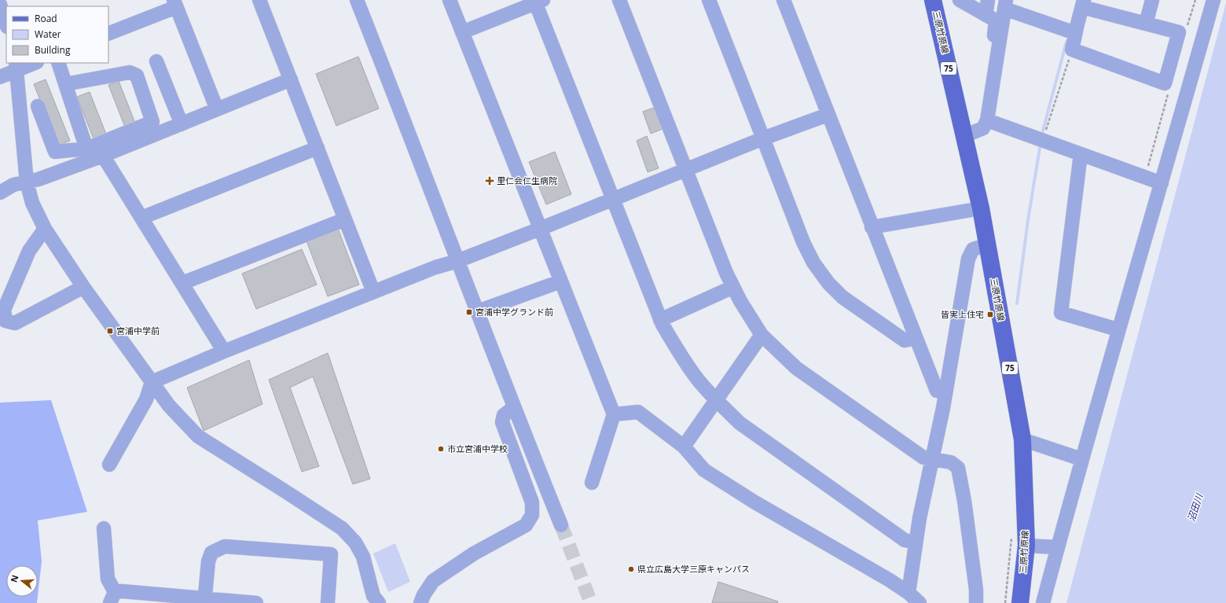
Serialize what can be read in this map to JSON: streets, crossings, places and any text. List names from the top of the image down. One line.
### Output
{"streets":{"main road":["三原竹原線","75"]},"water":["沼田川"],"places":{"health":["里仁会仁生病院"],"transit":["宮浦中学グランド前","皆実上住宅","宮浦中学前"],"other":["市立宮浦中学校","県立広島大学三原キャンパス"]},"legend":["Road","Water","Building"],"north":"left"}
